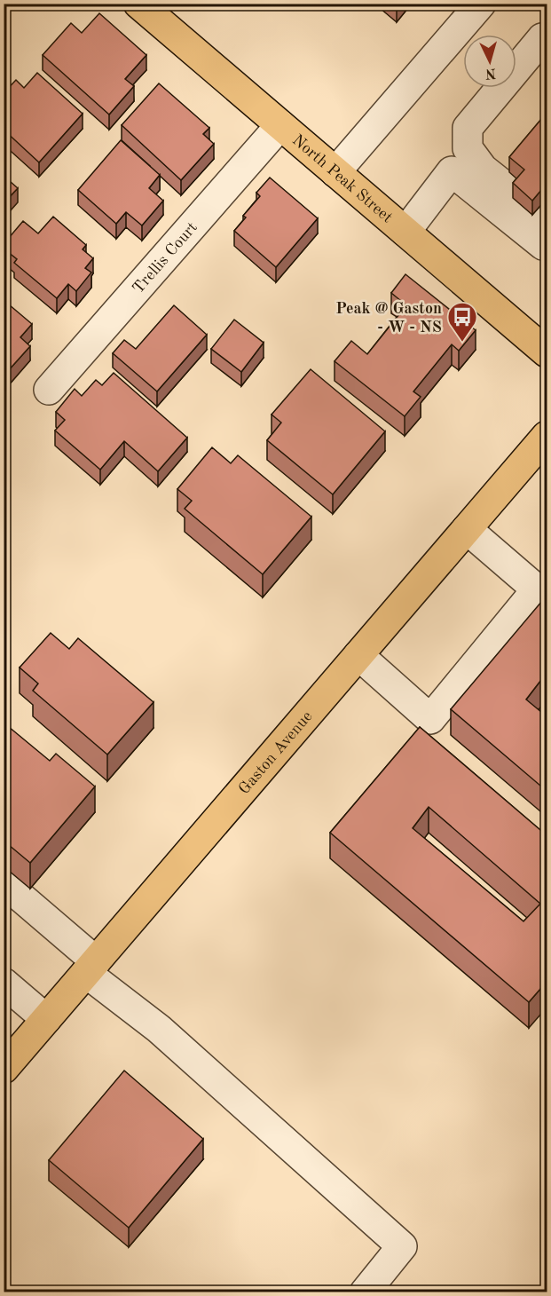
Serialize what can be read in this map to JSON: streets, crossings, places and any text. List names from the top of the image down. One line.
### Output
{"streets":{"main road":["North Peak Street","Gaston Avenue"],"street":["Trellis Court"]},"crossings":[["North Peak Street","Trellis Court"]],"places":{"bus stop":["Peak @ Gaston - W - NS"]},"north":"bottom"}
